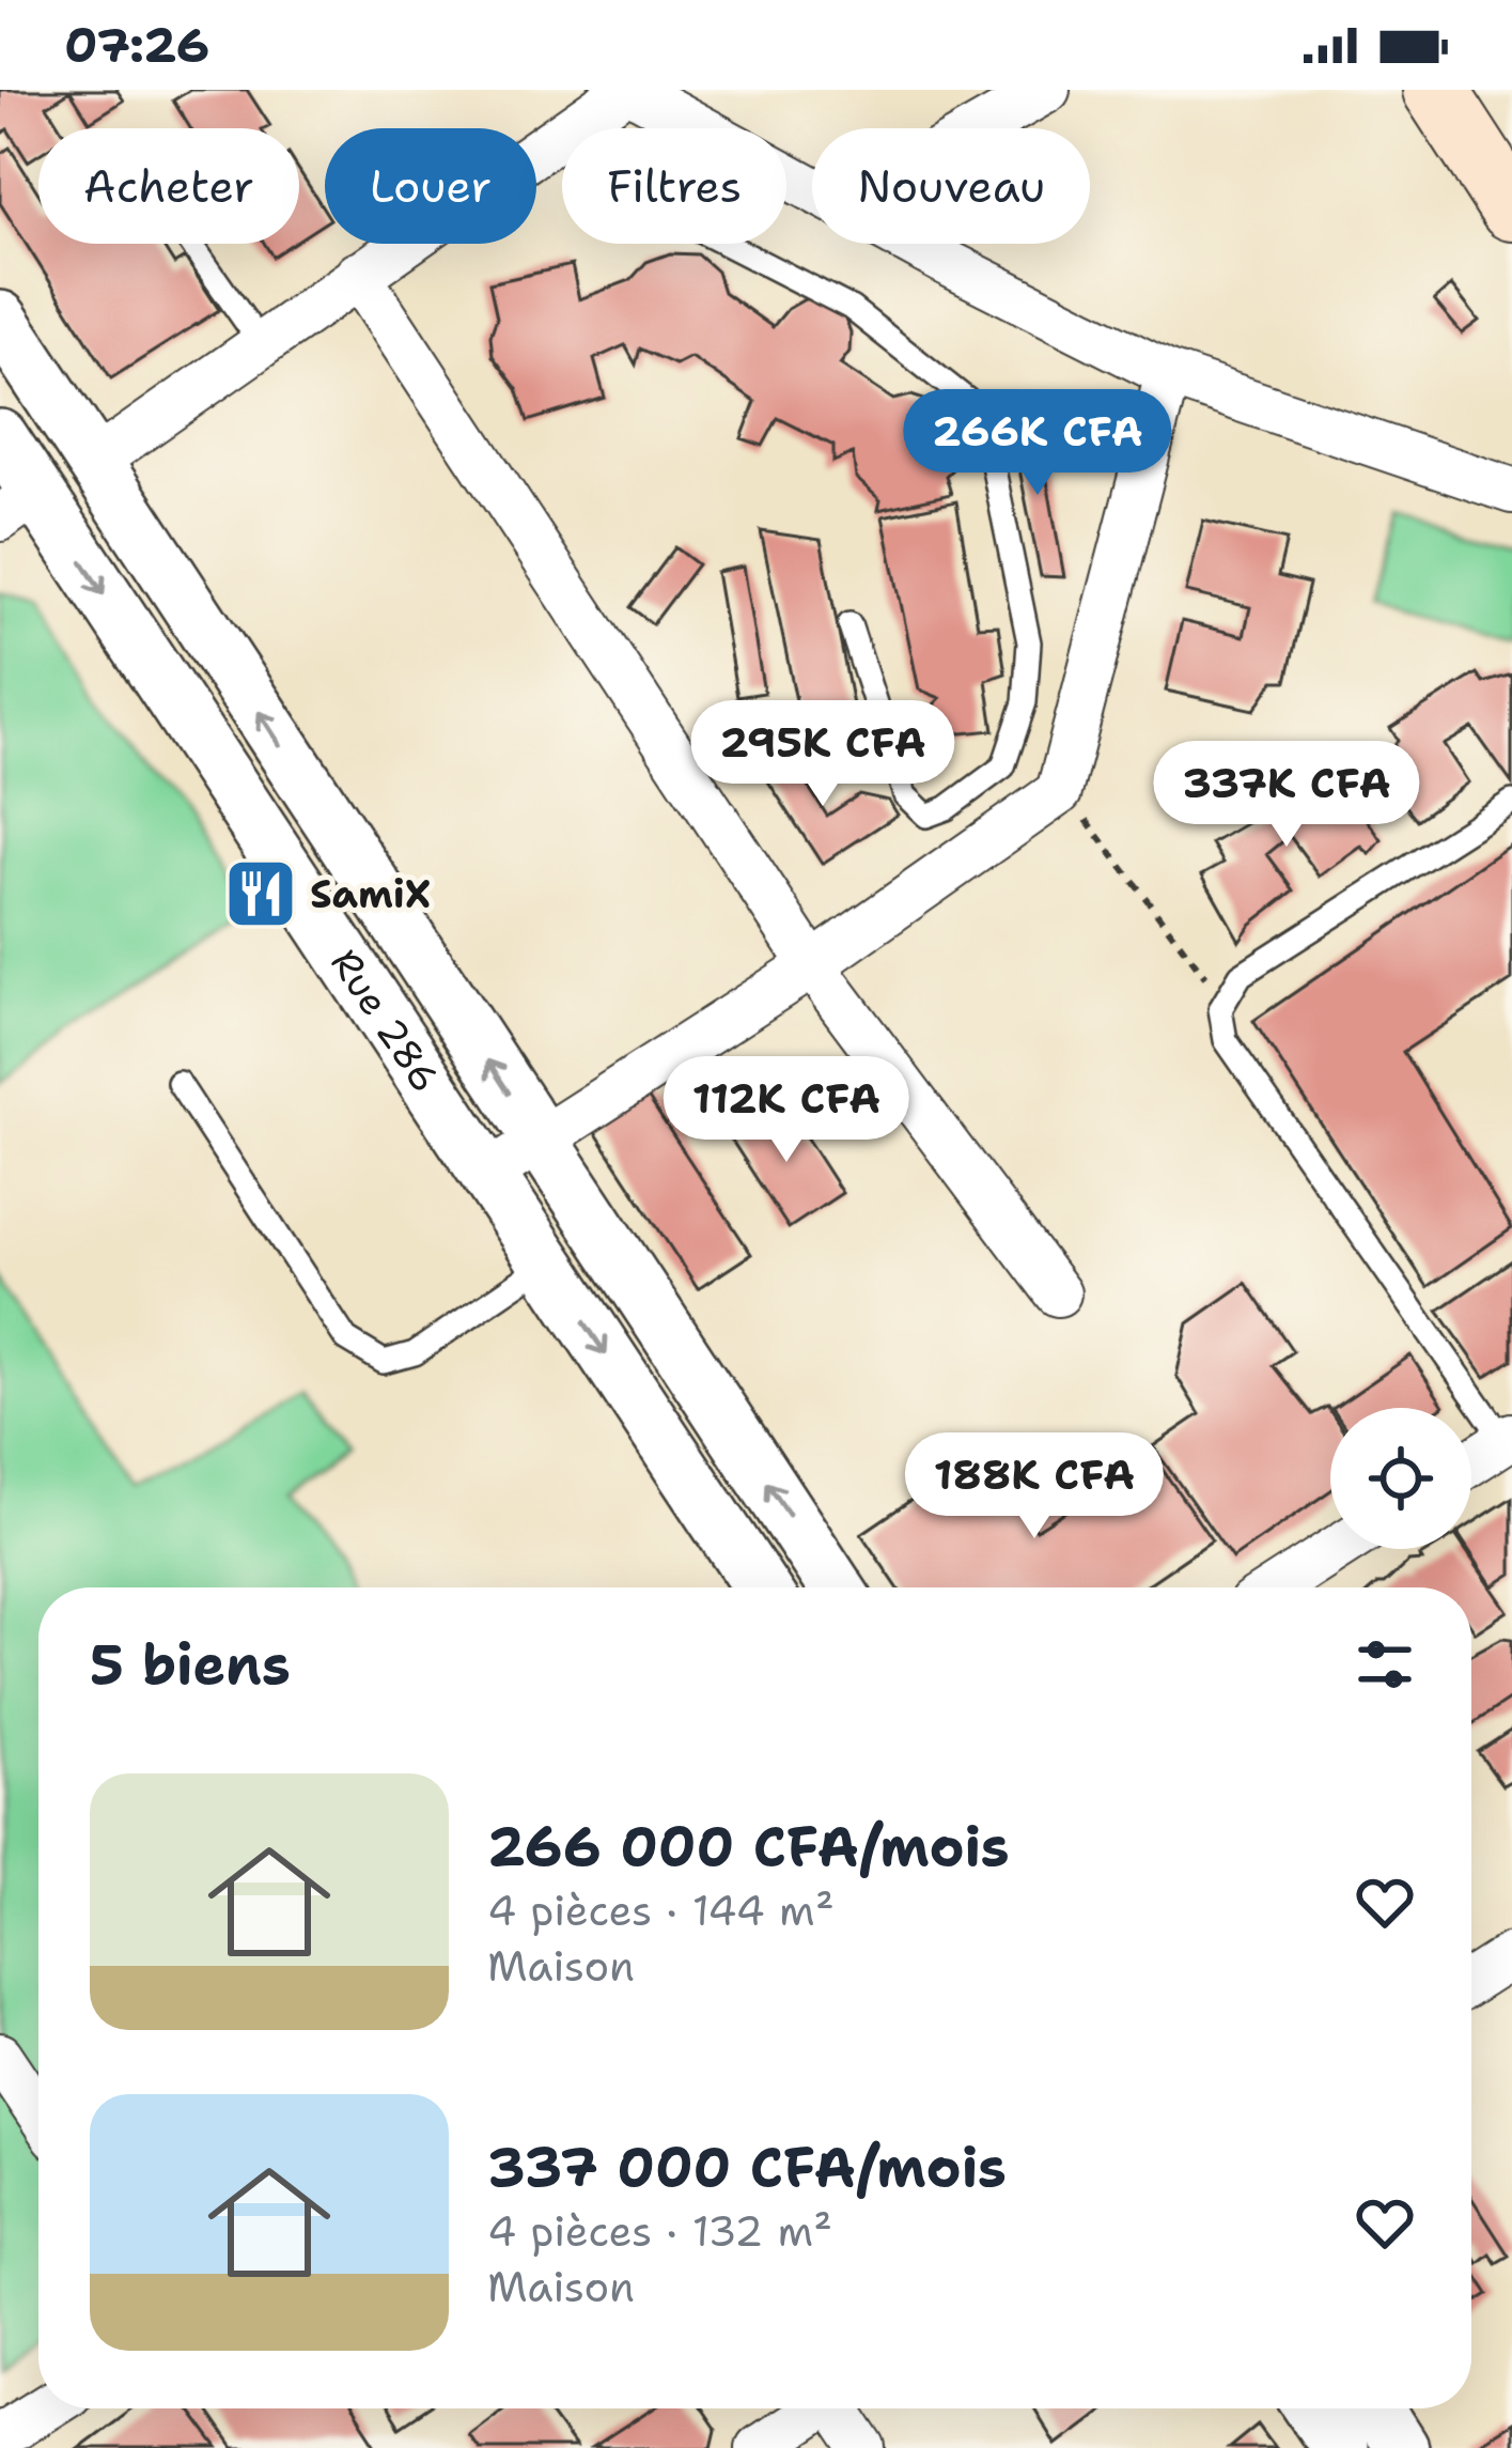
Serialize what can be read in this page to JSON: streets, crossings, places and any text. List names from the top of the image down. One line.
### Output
{"streets":{"street":["Rue 286"]},"places":{"restaurant":["SamiX"]},"page":{"status":"07:26","chip":["Acheter","Louer","Filtres","Nouveau"],"price":["266K CFA","295K CFA","337K CFA","112K CFA","188K CFA"],"heading":"5 biens","list":[{"name":"266 000 CFA/mois","note":"4 pièces · 144 m² · Maison"},{"name":"337 000 CFA/mois","note":"4 pièces · 132 m² · Maison"}]}}
